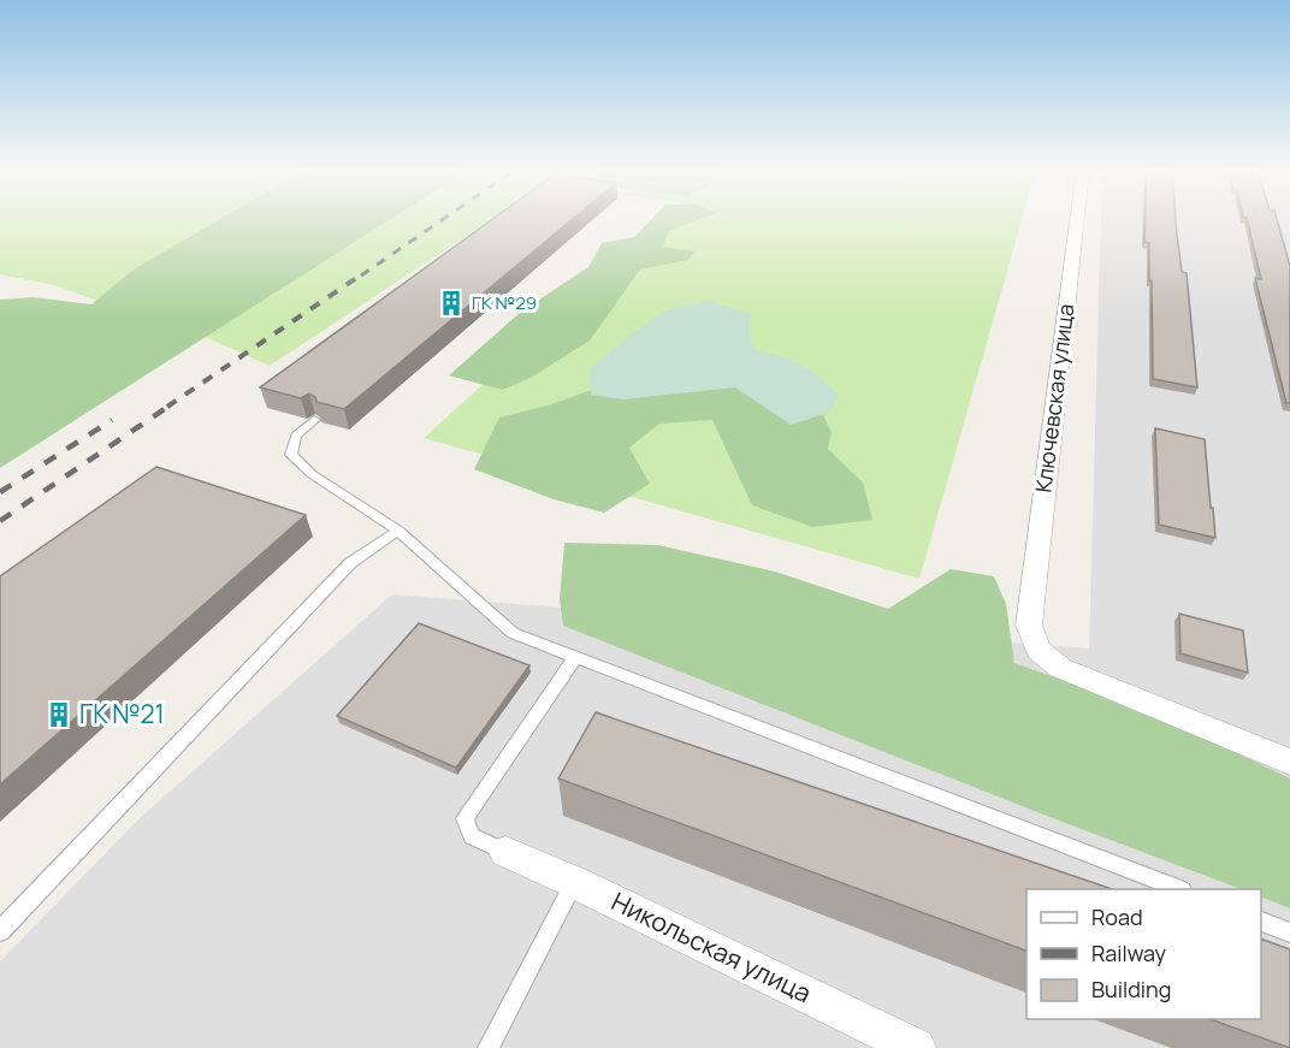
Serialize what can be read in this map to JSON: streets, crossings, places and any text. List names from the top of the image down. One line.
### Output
{"streets":{"street":["Ключевская улица","Никольская улица"]},"places":{"building":["ГК №29","ГК №21"]},"legend":["Road","Railway","Building"]}
